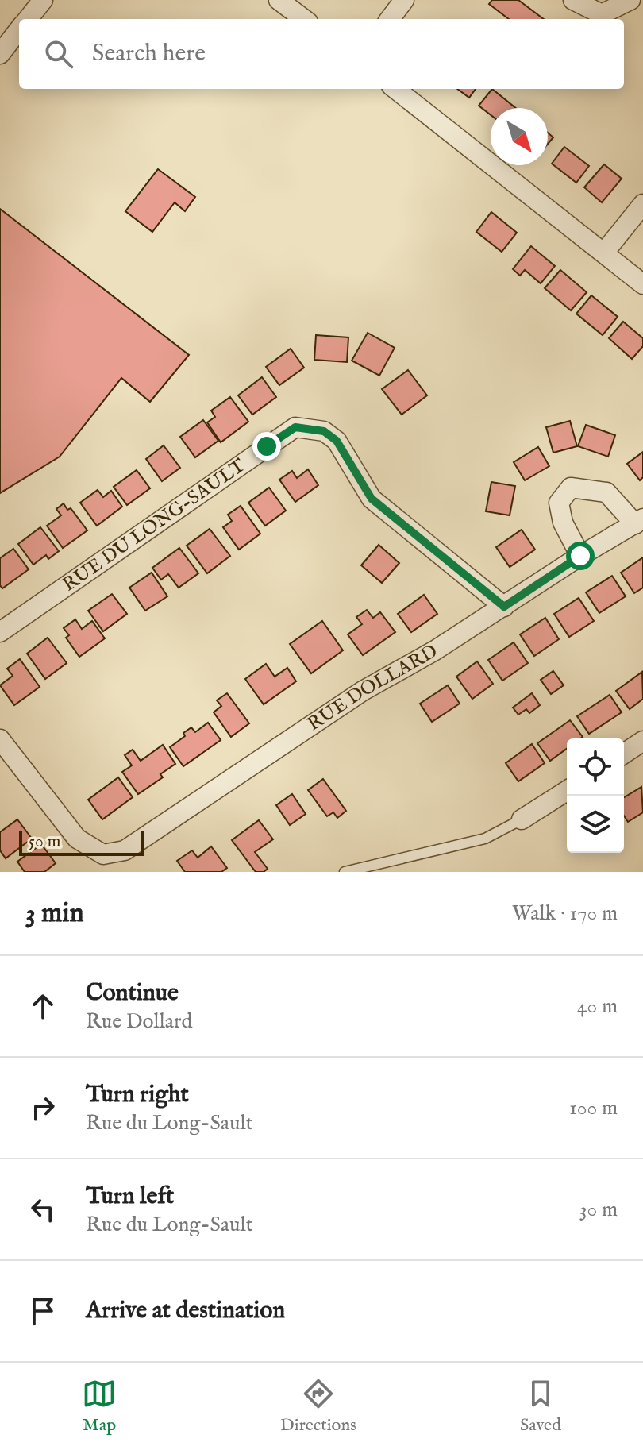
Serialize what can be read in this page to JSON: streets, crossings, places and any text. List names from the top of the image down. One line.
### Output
{"streets":{"street":["RUE DU LONG-SAULT","RUE DOLLARD"]},"crossings":[["RUE DU LONG-SAULT","RUE DOLLARD"]],"scale_bar":"50 m","north":"bottom right","page":{"search":"Search here","scale":"50 m","heading":["3 min","Walk · 170 m"],"list":[["Continue","Rue Dollard","40 m"],["Turn right","Rue du Long-Sault","100 m"],["Turn left","Rue du Long-Sault","30 m"],"Arrive at destination"],"nav":["Map","Directions","Saved"]}}
